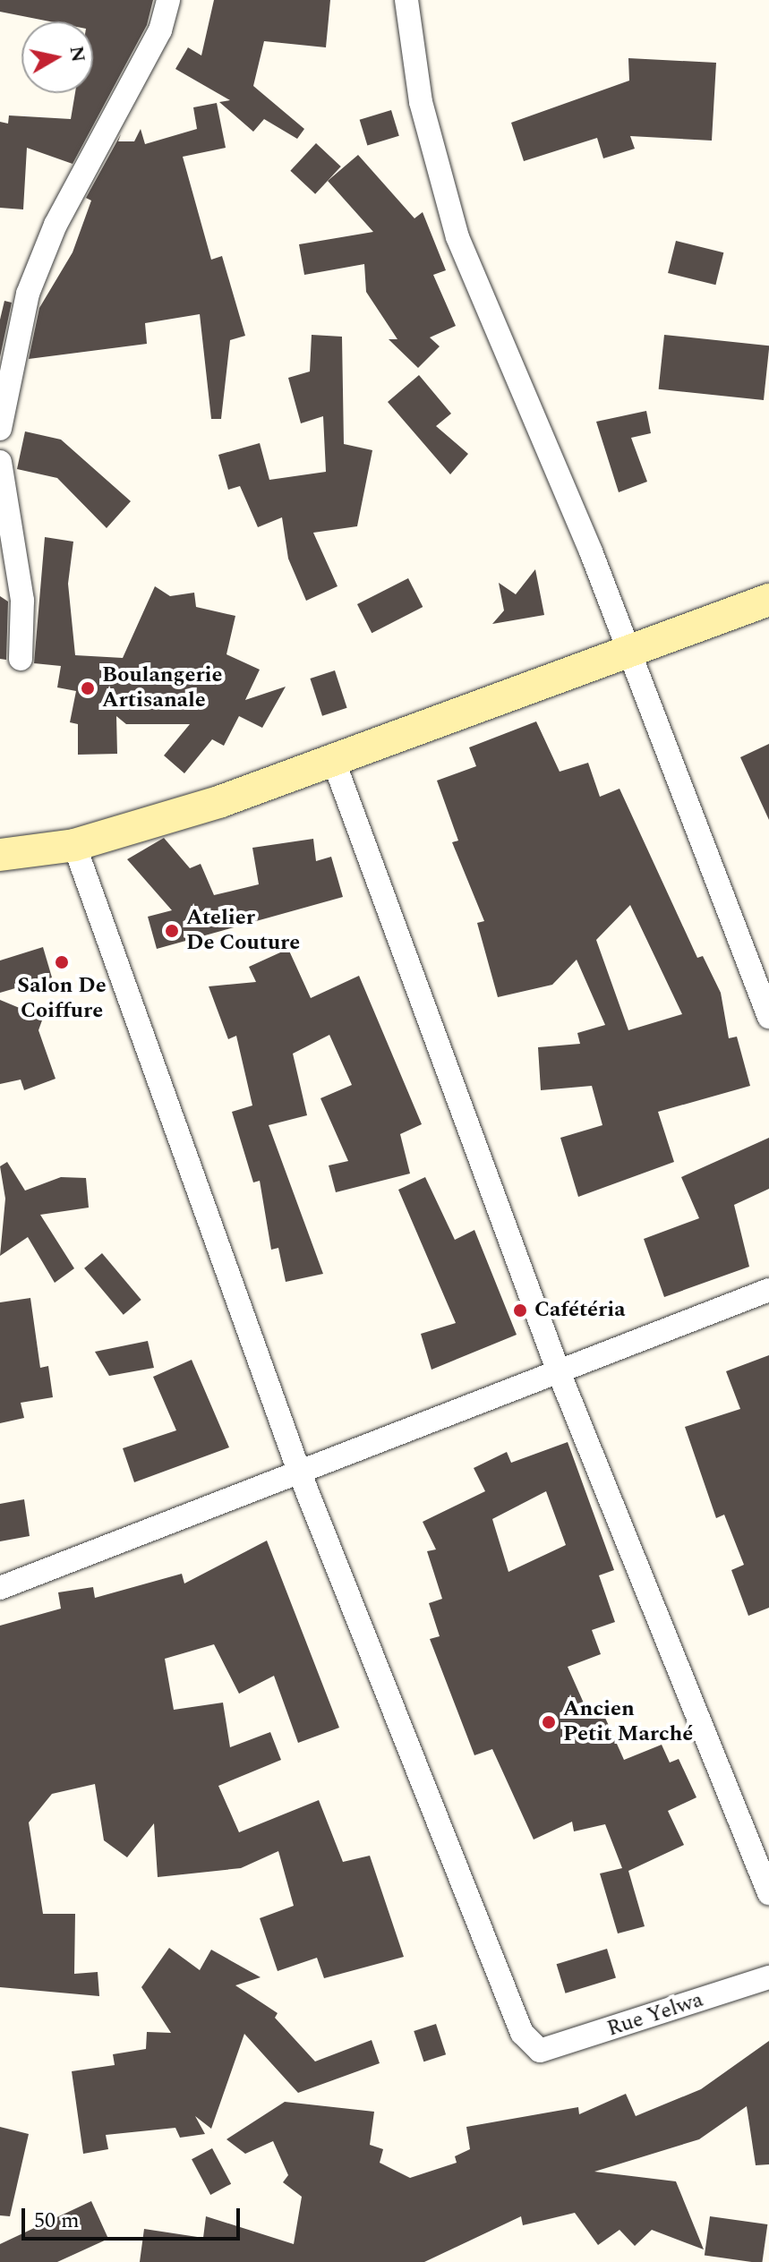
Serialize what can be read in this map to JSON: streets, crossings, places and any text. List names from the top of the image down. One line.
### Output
{"streets":{"street":["Rue Yelwa"]},"places":["Boulangerie Artisanale","Atelier De Couture","Salon De Coiffure","Cafétéria","Ancien Petit Marché"],"scale_bar":"50 m","north":"right"}
